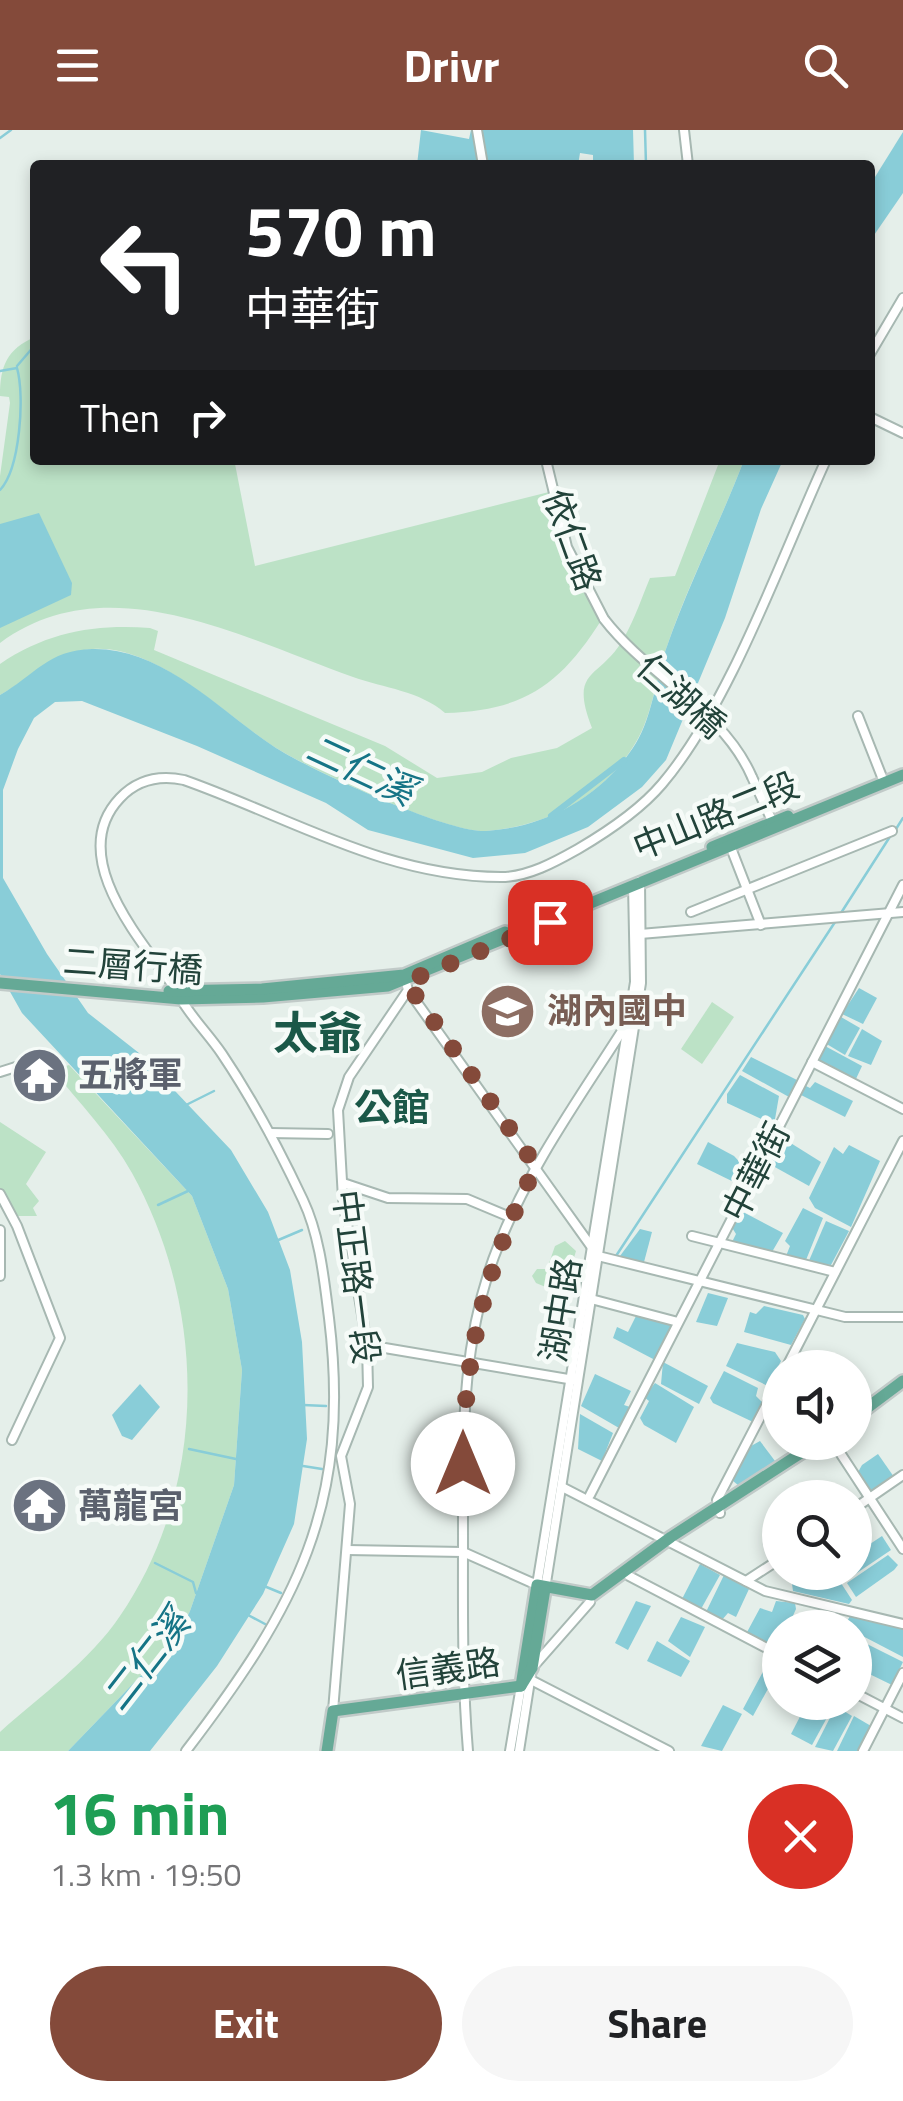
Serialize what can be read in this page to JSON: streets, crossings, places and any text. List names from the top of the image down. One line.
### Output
{"streets":{"main road":["中山路二段","二層行橋","湖中路","信義路"],"street":["依仁路","仁湖橋","中華街","中正路一段"]},"crossings":[["依仁路","仁湖橋"],["仁湖橋","中山路二段"],["中山路二段","二層行橋"],["中山路二段","中正路一段"],["中山路二段","湖中路"],["中正路一段","信義路"],["湖中路","信義路"]],"districts":["太爺","公館"],"water":["二仁溪"],"places":{"school or university":["湖內國中"],"temple":["五將軍","萬龍宮"]},"page":{"header":"Drivr","turn":["570 m","中華街"],"then":"Then","heading":["16 min","1.3 km · 19:50"],"buttons":["Exit","Share"]}}
